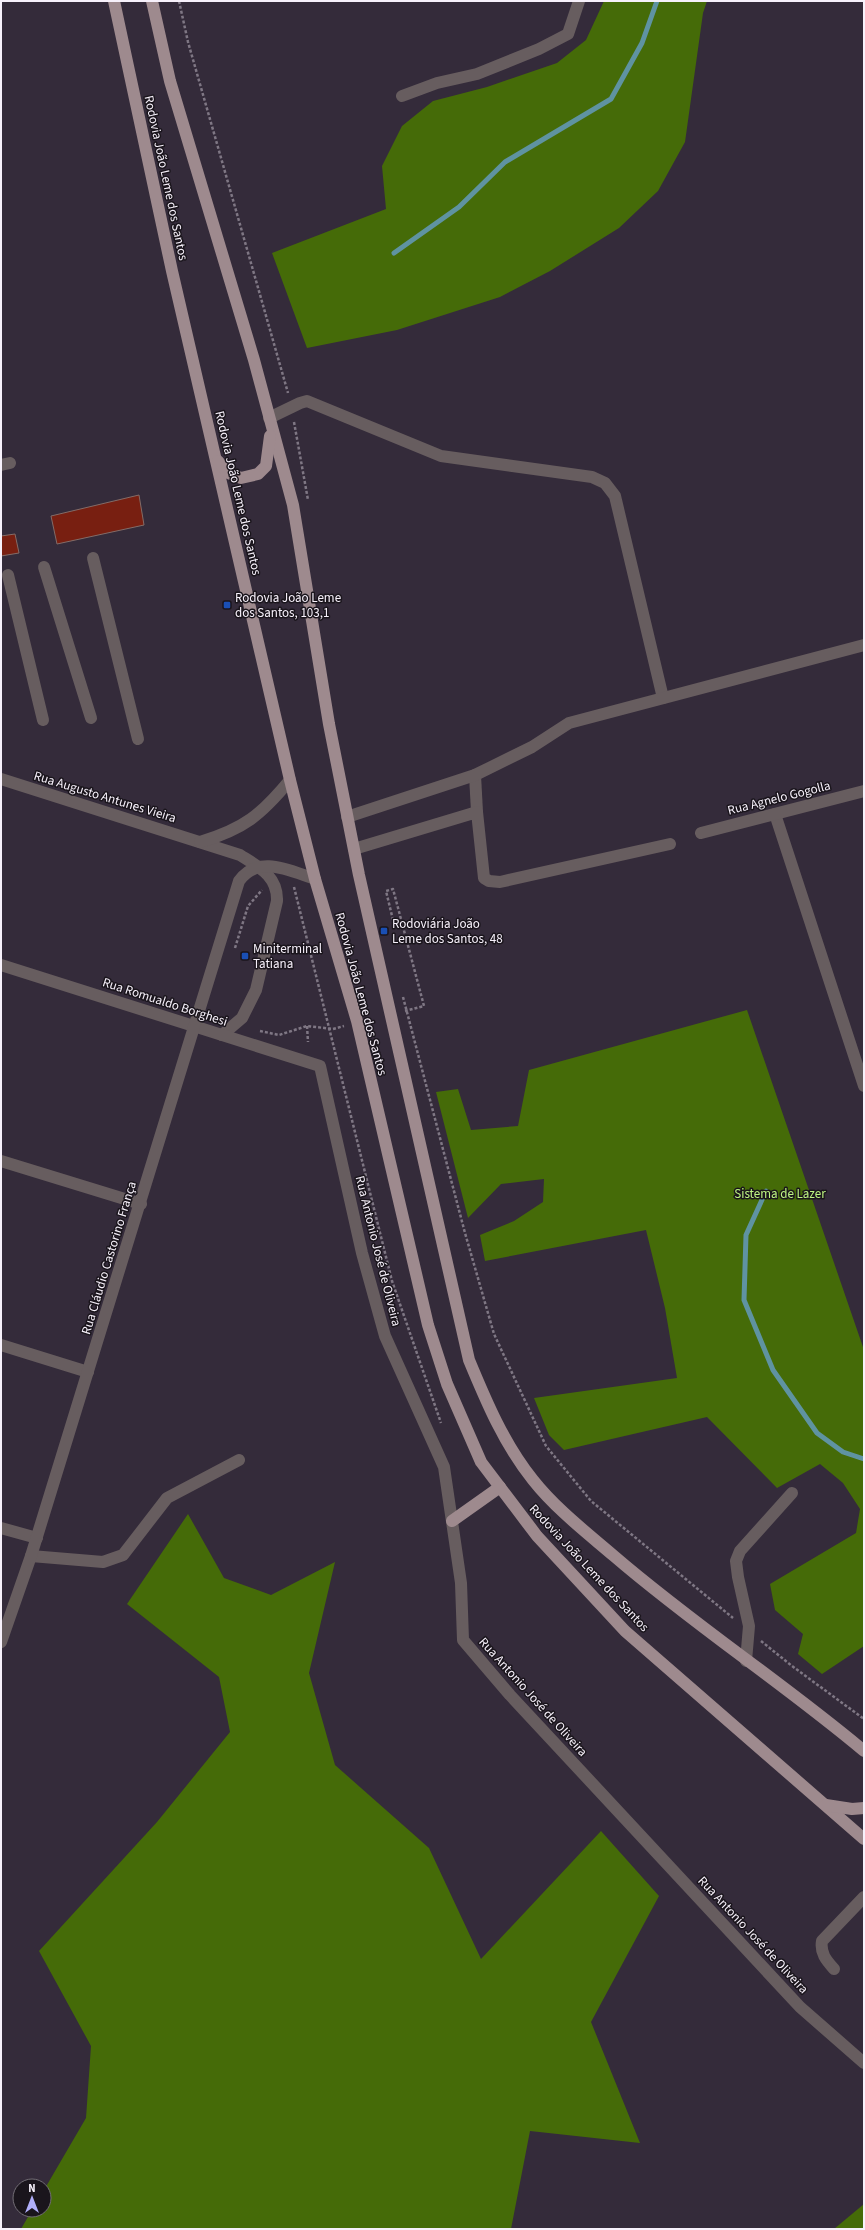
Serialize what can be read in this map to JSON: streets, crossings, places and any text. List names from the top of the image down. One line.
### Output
{"streets":{"main road":["Rodovia João Leme dos Santos"],"street":["Rua Augusto Antunes Vieira","Rua Agnelo Gogolla","Rua Romualdo Borghesi","Rua Antonio José de Oliveira","Rua Cláudio Castorino França"]},"crossings":[["Rua Augusto Antunes Vieira","Rua Romualdo Borghesi"],["Rua Augusto Antunes Vieira","Rua Cláudio Castorino França"],["Rua Romualdo Borghesi","Rua Antonio José de Oliveira"],["Rua Romualdo Borghesi","Rua Cláudio Castorino França"]],"parks":["Sistema de Lazer"],"places":{"transit":["Rodovia João Leme dos Santos, 103,1","Rodoviária João Leme dos Santos, 48","Miniterminal Tatiana"]},"north":"top"}
